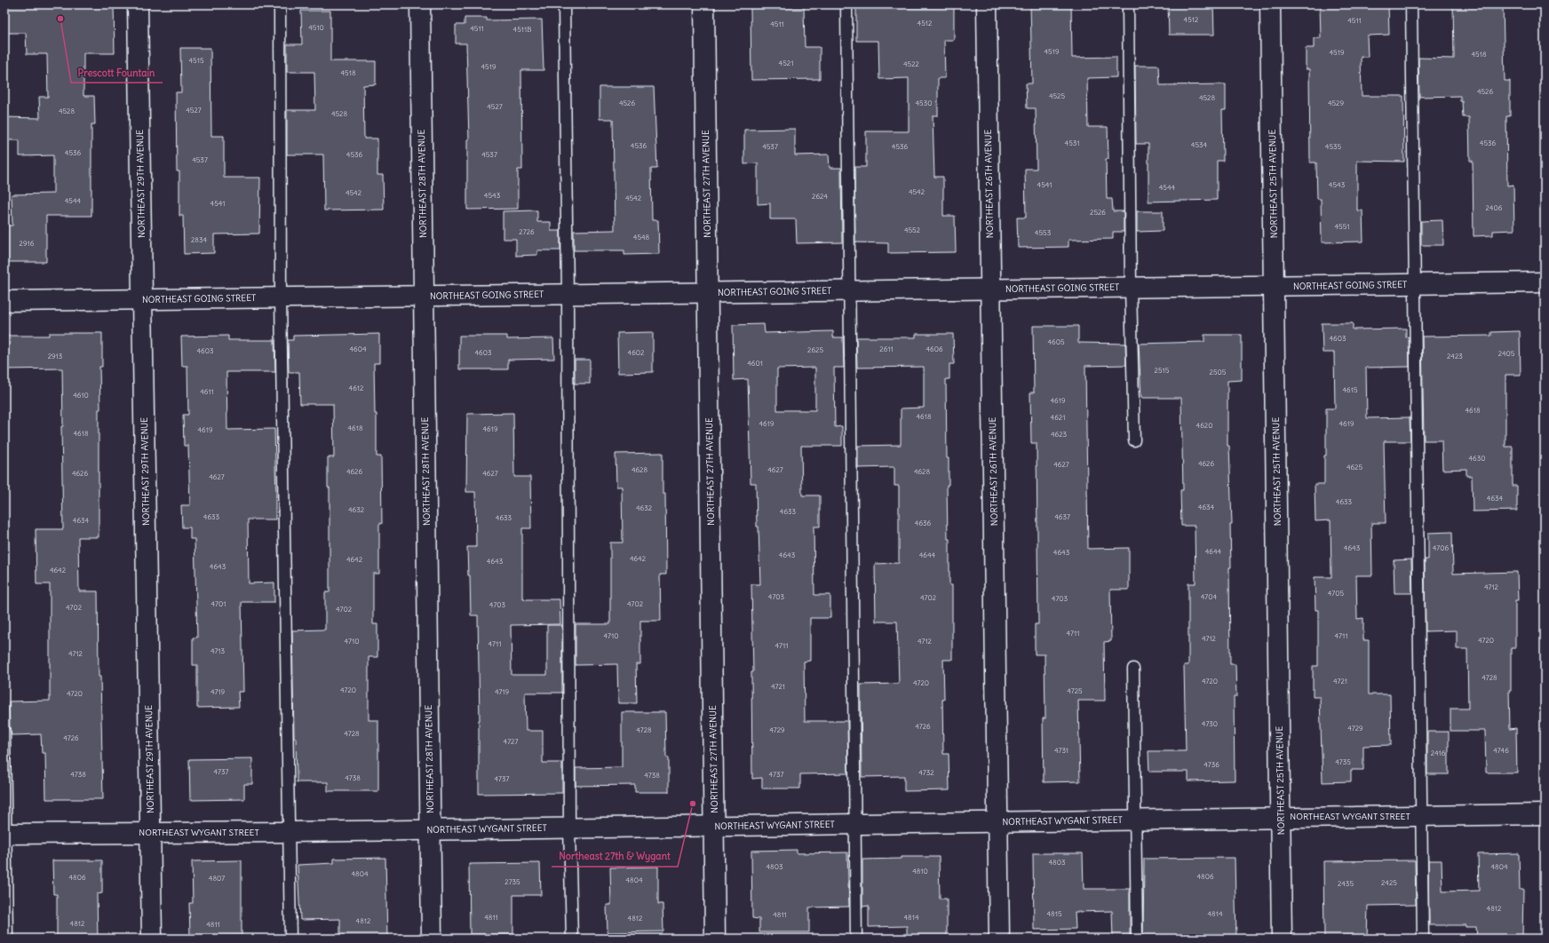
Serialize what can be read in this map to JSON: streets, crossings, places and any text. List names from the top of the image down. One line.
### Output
{"streets":{"street":["NORTHEAST 29TH AVENUE","NORTHEAST 28TH AVENUE","NORTHEAST 27TH AVENUE","NORTHEAST 26TH AVENUE","NORTHEAST 25TH AVENUE","NORTHEAST GOING STREET","NORTHEAST WYGANT STREET"]},"crossings":[["NORTHEAST 29TH AVENUE","NORTHEAST GOING STREET"],["NORTHEAST 29TH AVENUE","NORTHEAST WYGANT STREET"],["NORTHEAST 28TH AVENUE","NORTHEAST GOING STREET"],["NORTHEAST 28TH AVENUE","NORTHEAST WYGANT STREET"],["NORTHEAST 27TH AVENUE","NORTHEAST GOING STREET"],["NORTHEAST 27TH AVENUE","NORTHEAST WYGANT STREET"],["NORTHEAST 26TH AVENUE","NORTHEAST GOING STREET"],["NORTHEAST 26TH AVENUE","NORTHEAST WYGANT STREET"],["NORTHEAST 25TH AVENUE","NORTHEAST GOING STREET"],["NORTHEAST 25TH AVENUE","NORTHEAST WYGANT STREET"]],"places":["Prescott Fountain","Northeast 27th & Wygant"],"house_numbers":["4512","4511","4512","4511","4510","4511","4511B","4519","4519","4518","4515","4521","4522","4519","4518","4526","4525","4528","4526","4530","4529","4527","4527","4528","4528","4531","4536","4534","4536","4537","4536","4535","4536","4536","4537","4537","4541","4543","4544","4542","4542","4543","2624","4542","4544","4541","2406","2526","4551","4552","2726","4553","4548","2834","2916","4603","4605","4604","2611","4606","2625","4603","4603","4602","2405","2913","2423","4601","2515","2505","4612","4615","4611","4610","4619","4618","4618","4621","4619","4619","4620","4618","4619","4619","4618","4623","4630","4626","4627","4625","4628","4627","4626","4628","4626","4627","4627","4634","4633","4634","4632","4632","4633","4633","4637","4633","4634","4636","4643","4706","4644","4643","4643","4644","4642","4642","4643","4643","4642","4712","4705","4703","4704","4702","4703","4701","4702","4703","4702","4702","4711","4710","4711","4712","4720","4710","4712","4711","4711","4713","4712","4728","4720","4721","4720","4721","4720","4725","4719","4719","4720","4730","4726","4729","4728","4729","4728","4726","4727","4731","4746","2416","4735","4736","4737","4732","4738","4737","4738","4738","4737","4803","4803","4804","4810","4804","4806","4806","4807","4804","2735","2425","2435","4812","4815","4814","4811","4811","4814","4812","4812","4812","4811"]}
